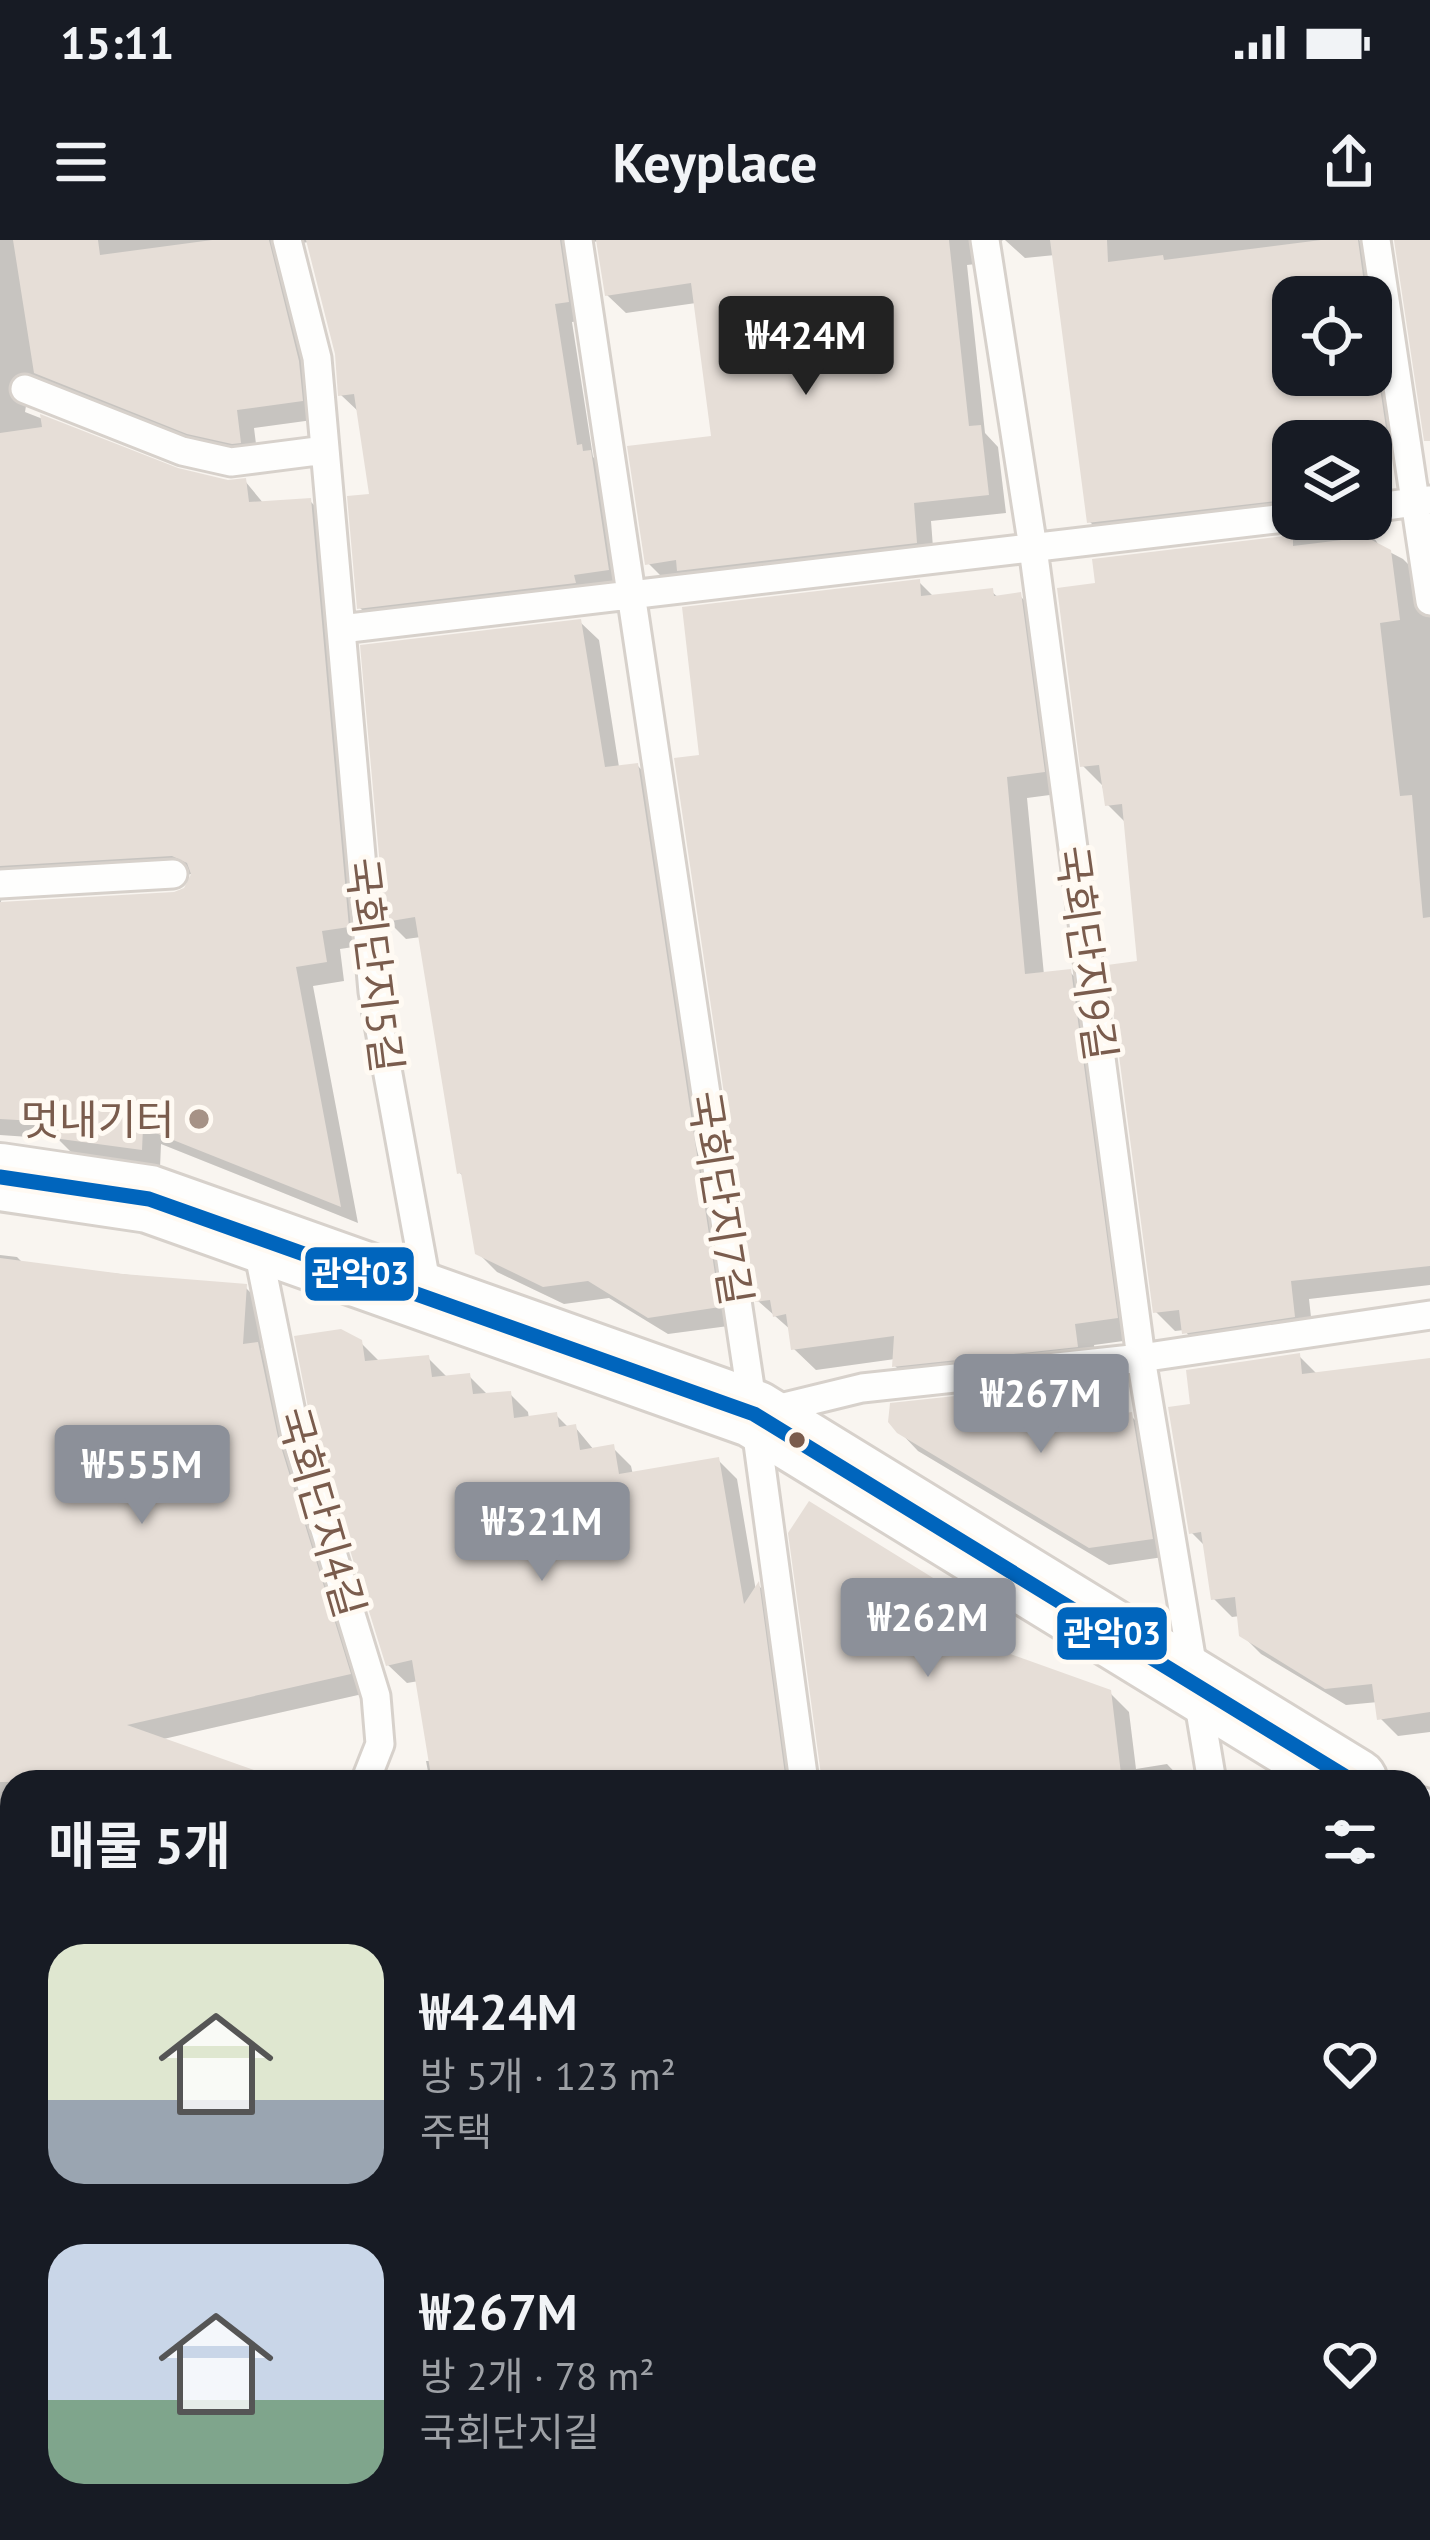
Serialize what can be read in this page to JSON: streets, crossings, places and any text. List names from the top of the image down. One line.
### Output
{"streets":{"lane":["국회단지9길","국회단지5길","국회단지7길","국회단지4길"]},"places":["멋내기터"],"lines":["transit line 관악03"],"page":{"status":"15:11","header":"Keyplace","price":["₩424M","₩267M","₩555M","₩321M","₩262M"],"heading":"매물 5개","list":[{"name":"₩424M","note":"방 5개 · 123 m² · 주택"},{"name":"₩267M","note":"방 2개 · 78 m² · 국회단지길"}]}}
